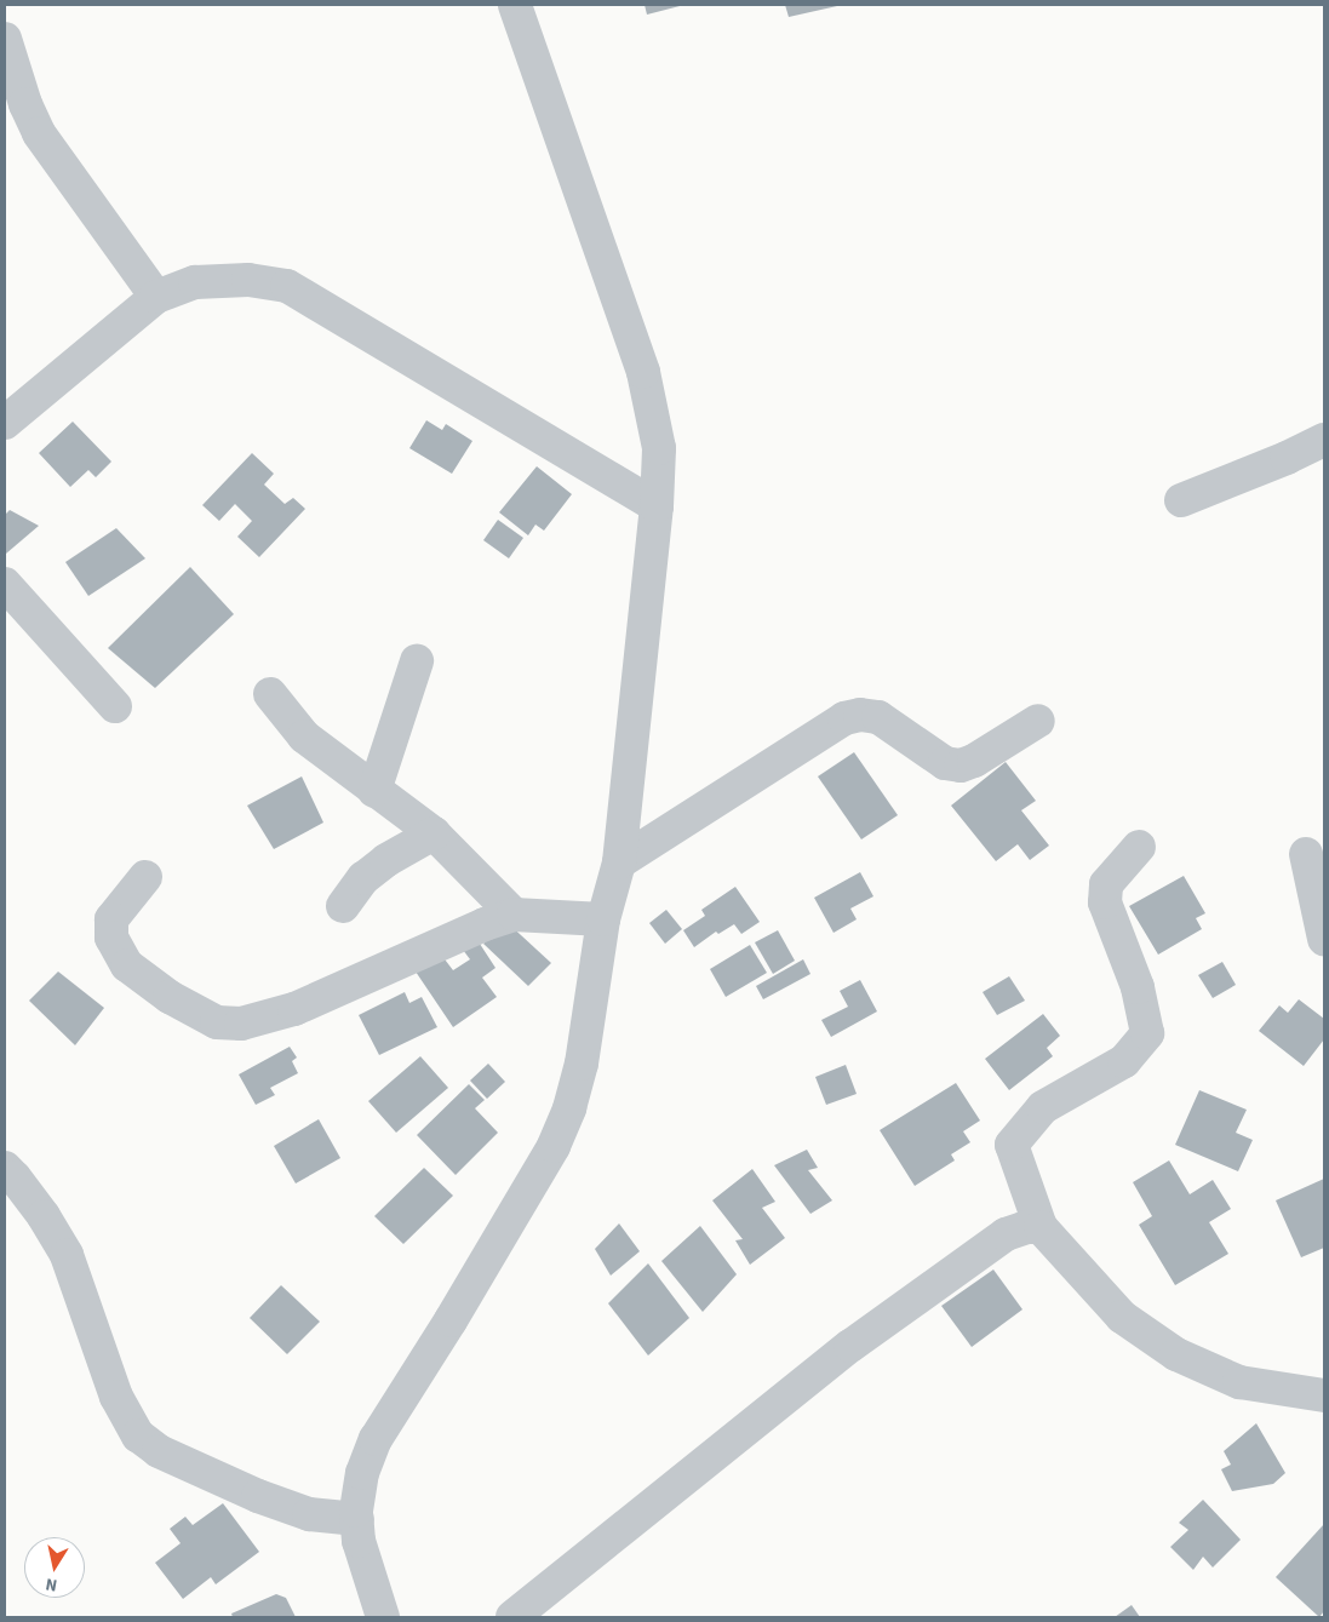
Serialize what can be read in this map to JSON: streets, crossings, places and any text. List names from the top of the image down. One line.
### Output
{"north":"bottom"}
